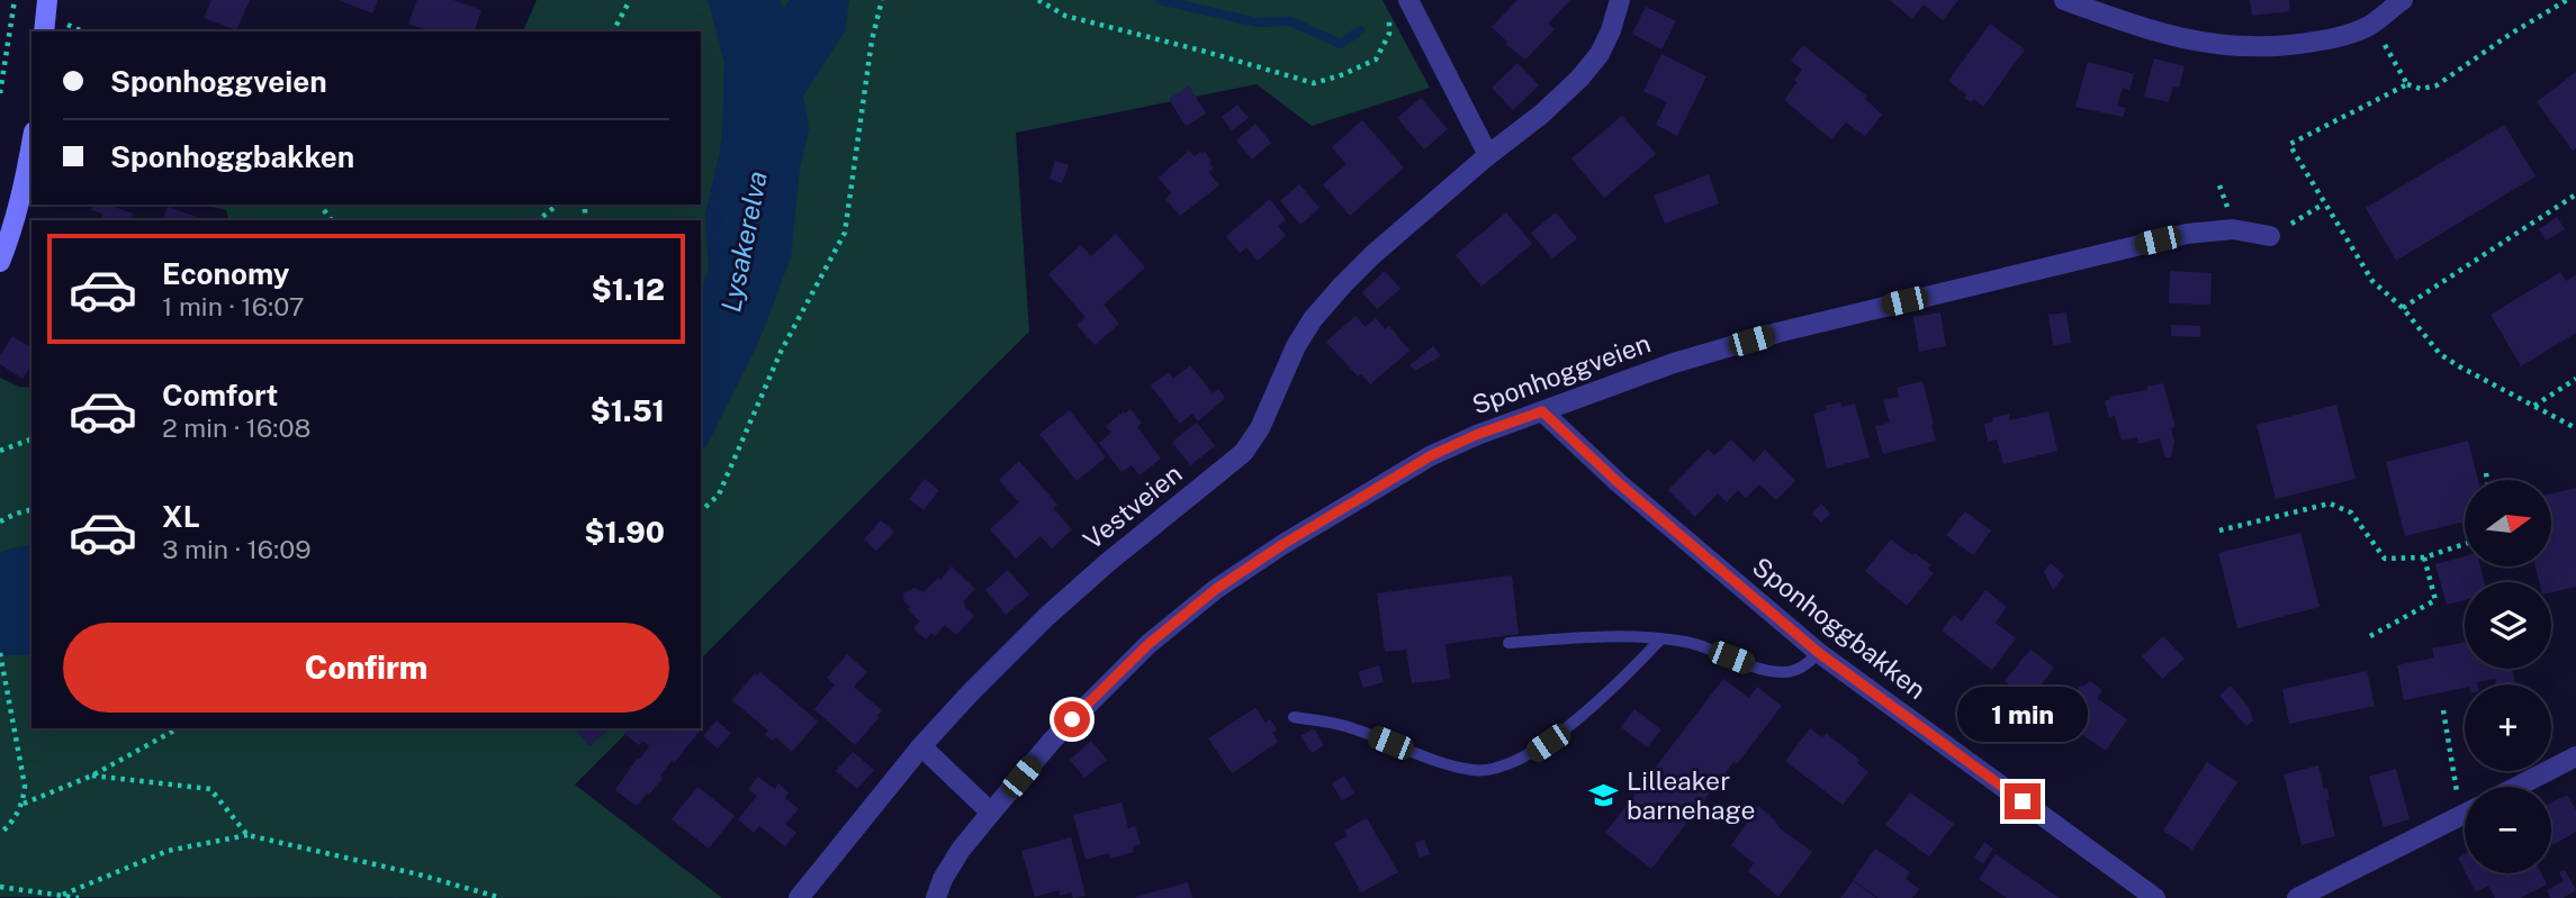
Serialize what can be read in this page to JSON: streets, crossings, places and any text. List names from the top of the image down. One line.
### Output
{"streets":{"street":["Sponhoggveien","Vestveien","Sponhoggbakken"]},"crossings":[["Sponhoggveien","Sponhoggbakken"]],"water":["Lysakerelva"],"places":{"school or university":["Lilleaker barnehage"]},"north":"right","page":{"banner":["Sponhoggveien","Sponhoggbakken"],"list":[{"name":"Economy","note":"1 min · 16:07","value":"$1.12"},{"name":"Comfort","note":"2 min · 16:08","value":"$1.51"},{"name":"XL","note":"3 min · 16:09","value":"$1.90"}],"map_buttons":["+","−"],"buttons":"Confirm","bubble":"1 min"}}
